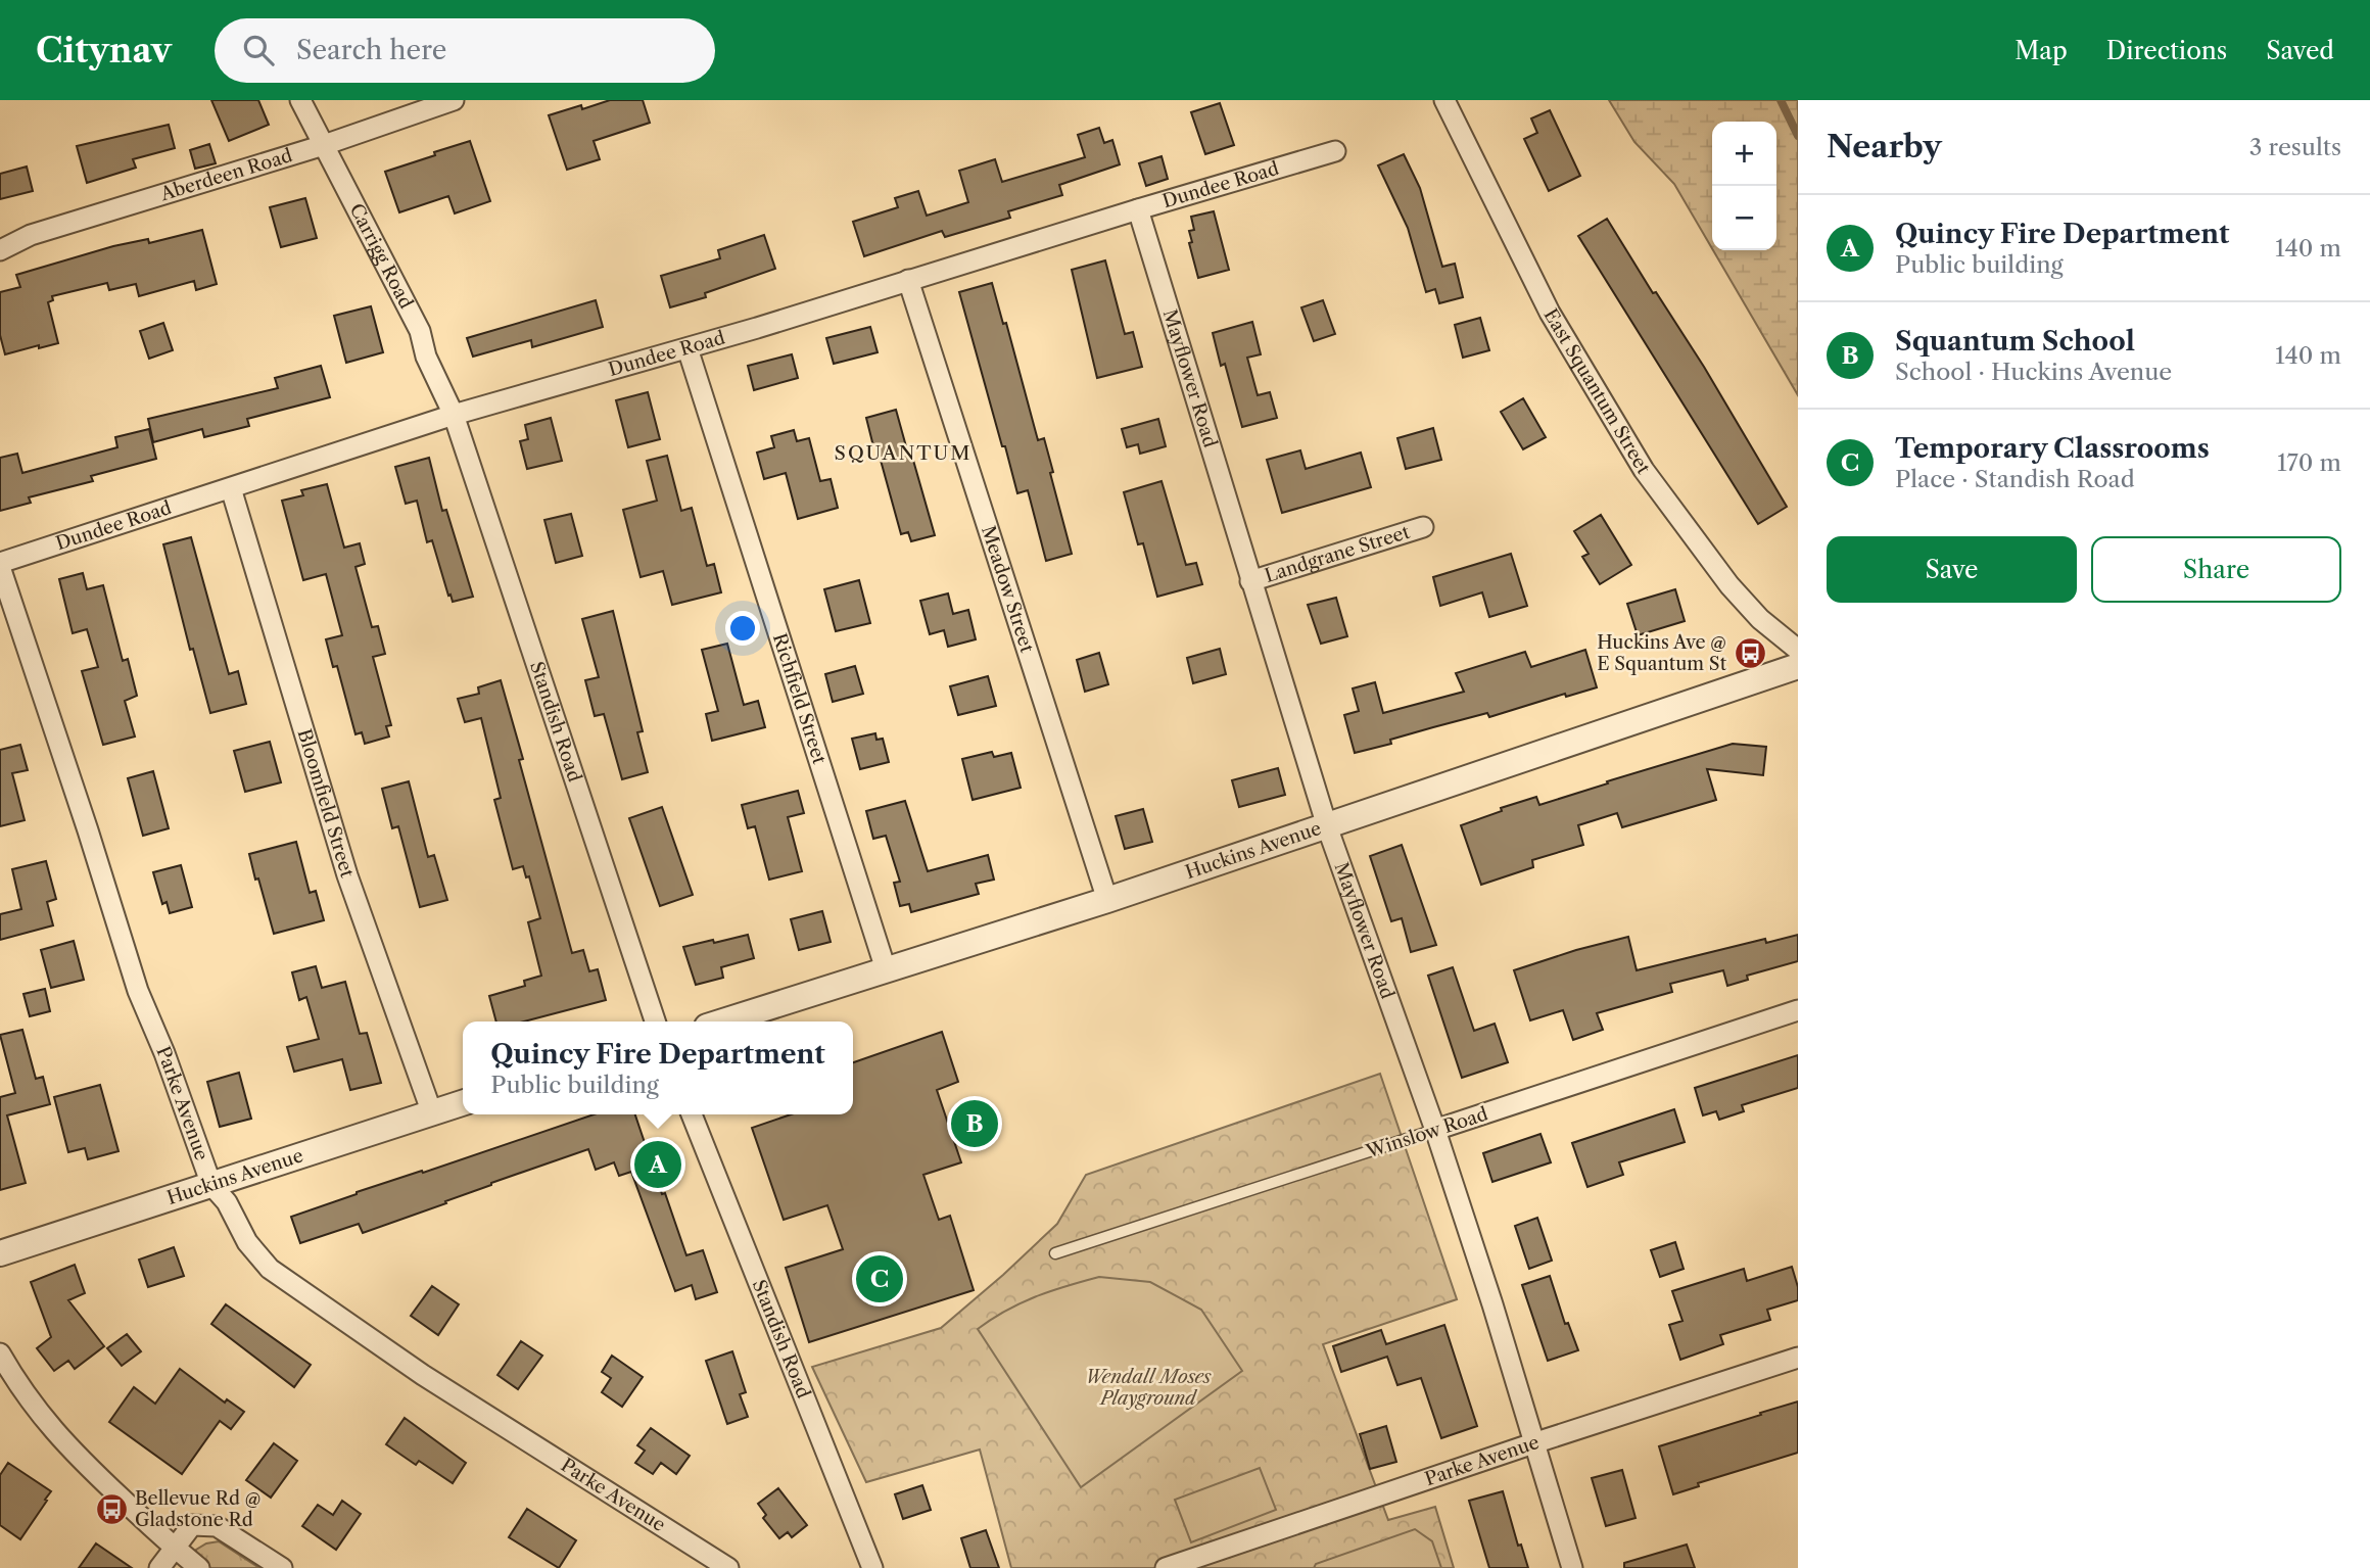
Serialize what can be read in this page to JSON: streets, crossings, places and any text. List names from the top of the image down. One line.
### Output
{"streets":{"street":["Aberdeen Road","Dundee Road","Carrigg Road","Mayflower Road","East Squantum Street","Landgrane Street","Meadow Street","Richfield Street","Standish Road","Bloomfield Street","Huckins Avenue","Parke Avenue","Winslow Road"]},"crossings":[["Aberdeen Road","Carrigg Road"],["Dundee Road","Carrigg Road"],["Dundee Road","Mayflower Road"],["Dundee Road","Meadow Street"],["Dundee Road","Richfield Street"],["Dundee Road","Standish Road"],["Dundee Road","Bloomfield Street"],["Dundee Road","Parke Avenue"],["Carrigg Road","Standish Road"],["Mayflower Road","Landgrane Street"],["Mayflower Road","Huckins Avenue"],["Mayflower Road","Parke Avenue"],["Mayflower Road","Winslow Road"],["Meadow Street","Huckins Avenue"],["Richfield Street","Huckins Avenue"],["Bloomfield Street","Huckins Avenue"],["Huckins Avenue","Parke Avenue"]],"districts":["SQUANTUM"],"parks":["Wendall Moses Playground"],"places":{"bus stop":["Huckins Ave @ E Squantum St","Bellevue Rd @ Gladstone Rd"]},"page":{"header":"Citynav","search":"Search here","nav":["Map","Directions","Saved"],"heading":["Nearby","3 results"],"map_buttons":["+","−"],"list":[{"mark":"A","name":"Quincy Fire Department","note":"Public building","value":"140 m"},{"mark":"B","name":"Squantum School","note":"School · Huckins Avenue","value":"140 m"},{"mark":"C","name":"Temporary Classrooms","note":"Place · Standish Road","value":"170 m"}],"buttons":["Save","Share"],"popup":["Quincy Fire Department","Public building"],"pins":["B","A","C"]}}
